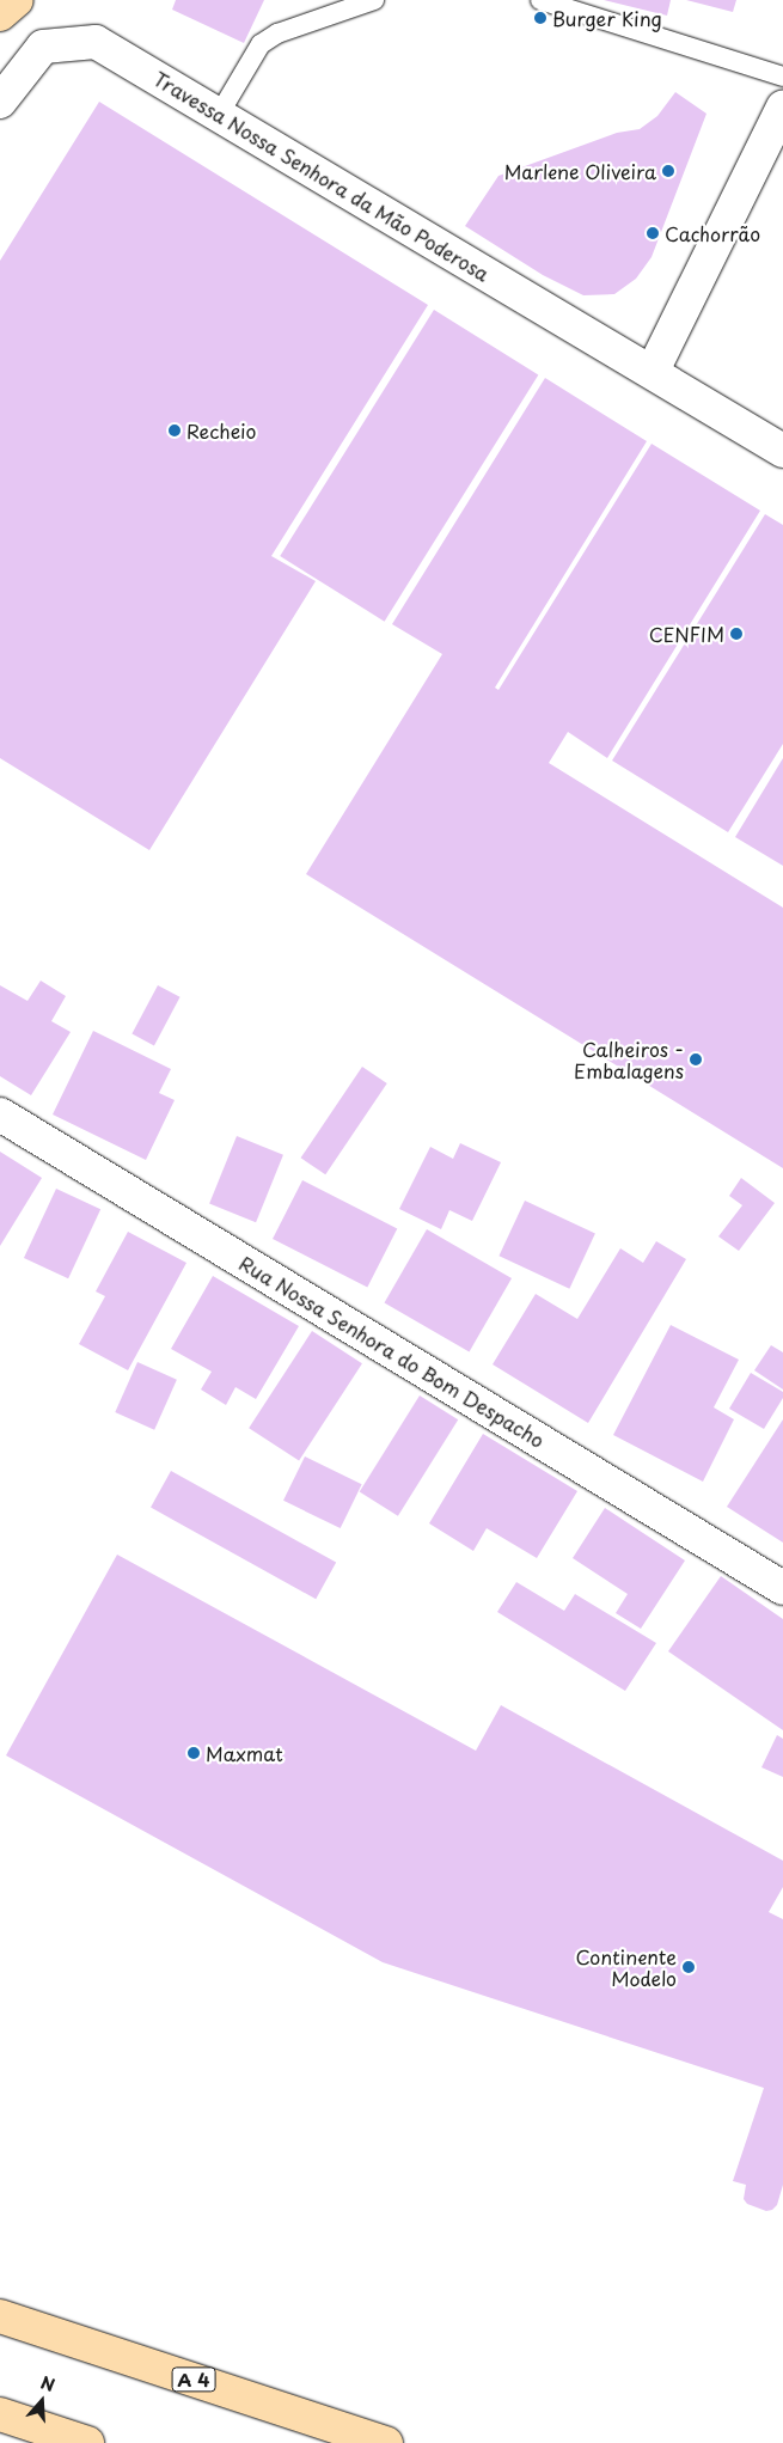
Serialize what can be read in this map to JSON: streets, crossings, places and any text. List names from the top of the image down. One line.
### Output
{"streets":{"highway":["A 4"],"street":["Travessa Nossa Senhora da Mão Poderosa","Rua Nossa Senhora do Bom Despacho"]},"places":["Burger King","Marlene Oliveira","Cachorrão","Recheio","CENFIM","Calheiros - Embalagens","Maxmat","Continente Modelo"],"north":"top"}
